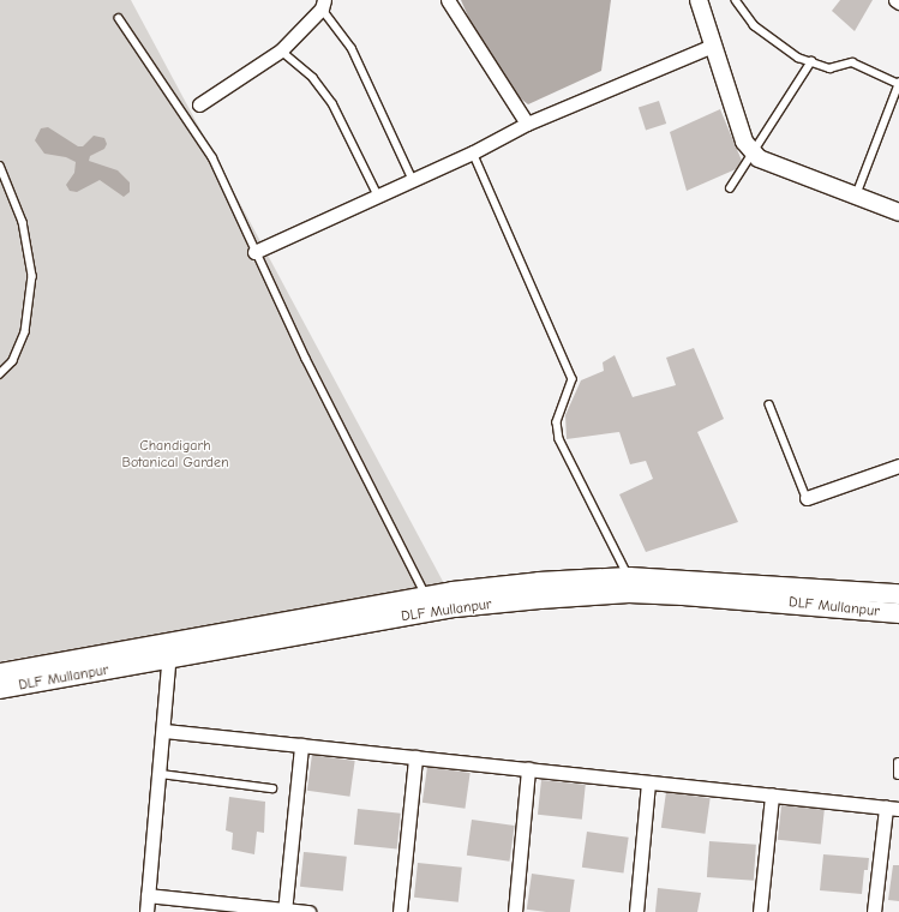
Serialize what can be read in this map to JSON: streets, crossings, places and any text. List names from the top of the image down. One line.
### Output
{"streets":{"main road":["DLF Mullanpur"]},"parks":["Chandigarh Botanical Garden"]}
